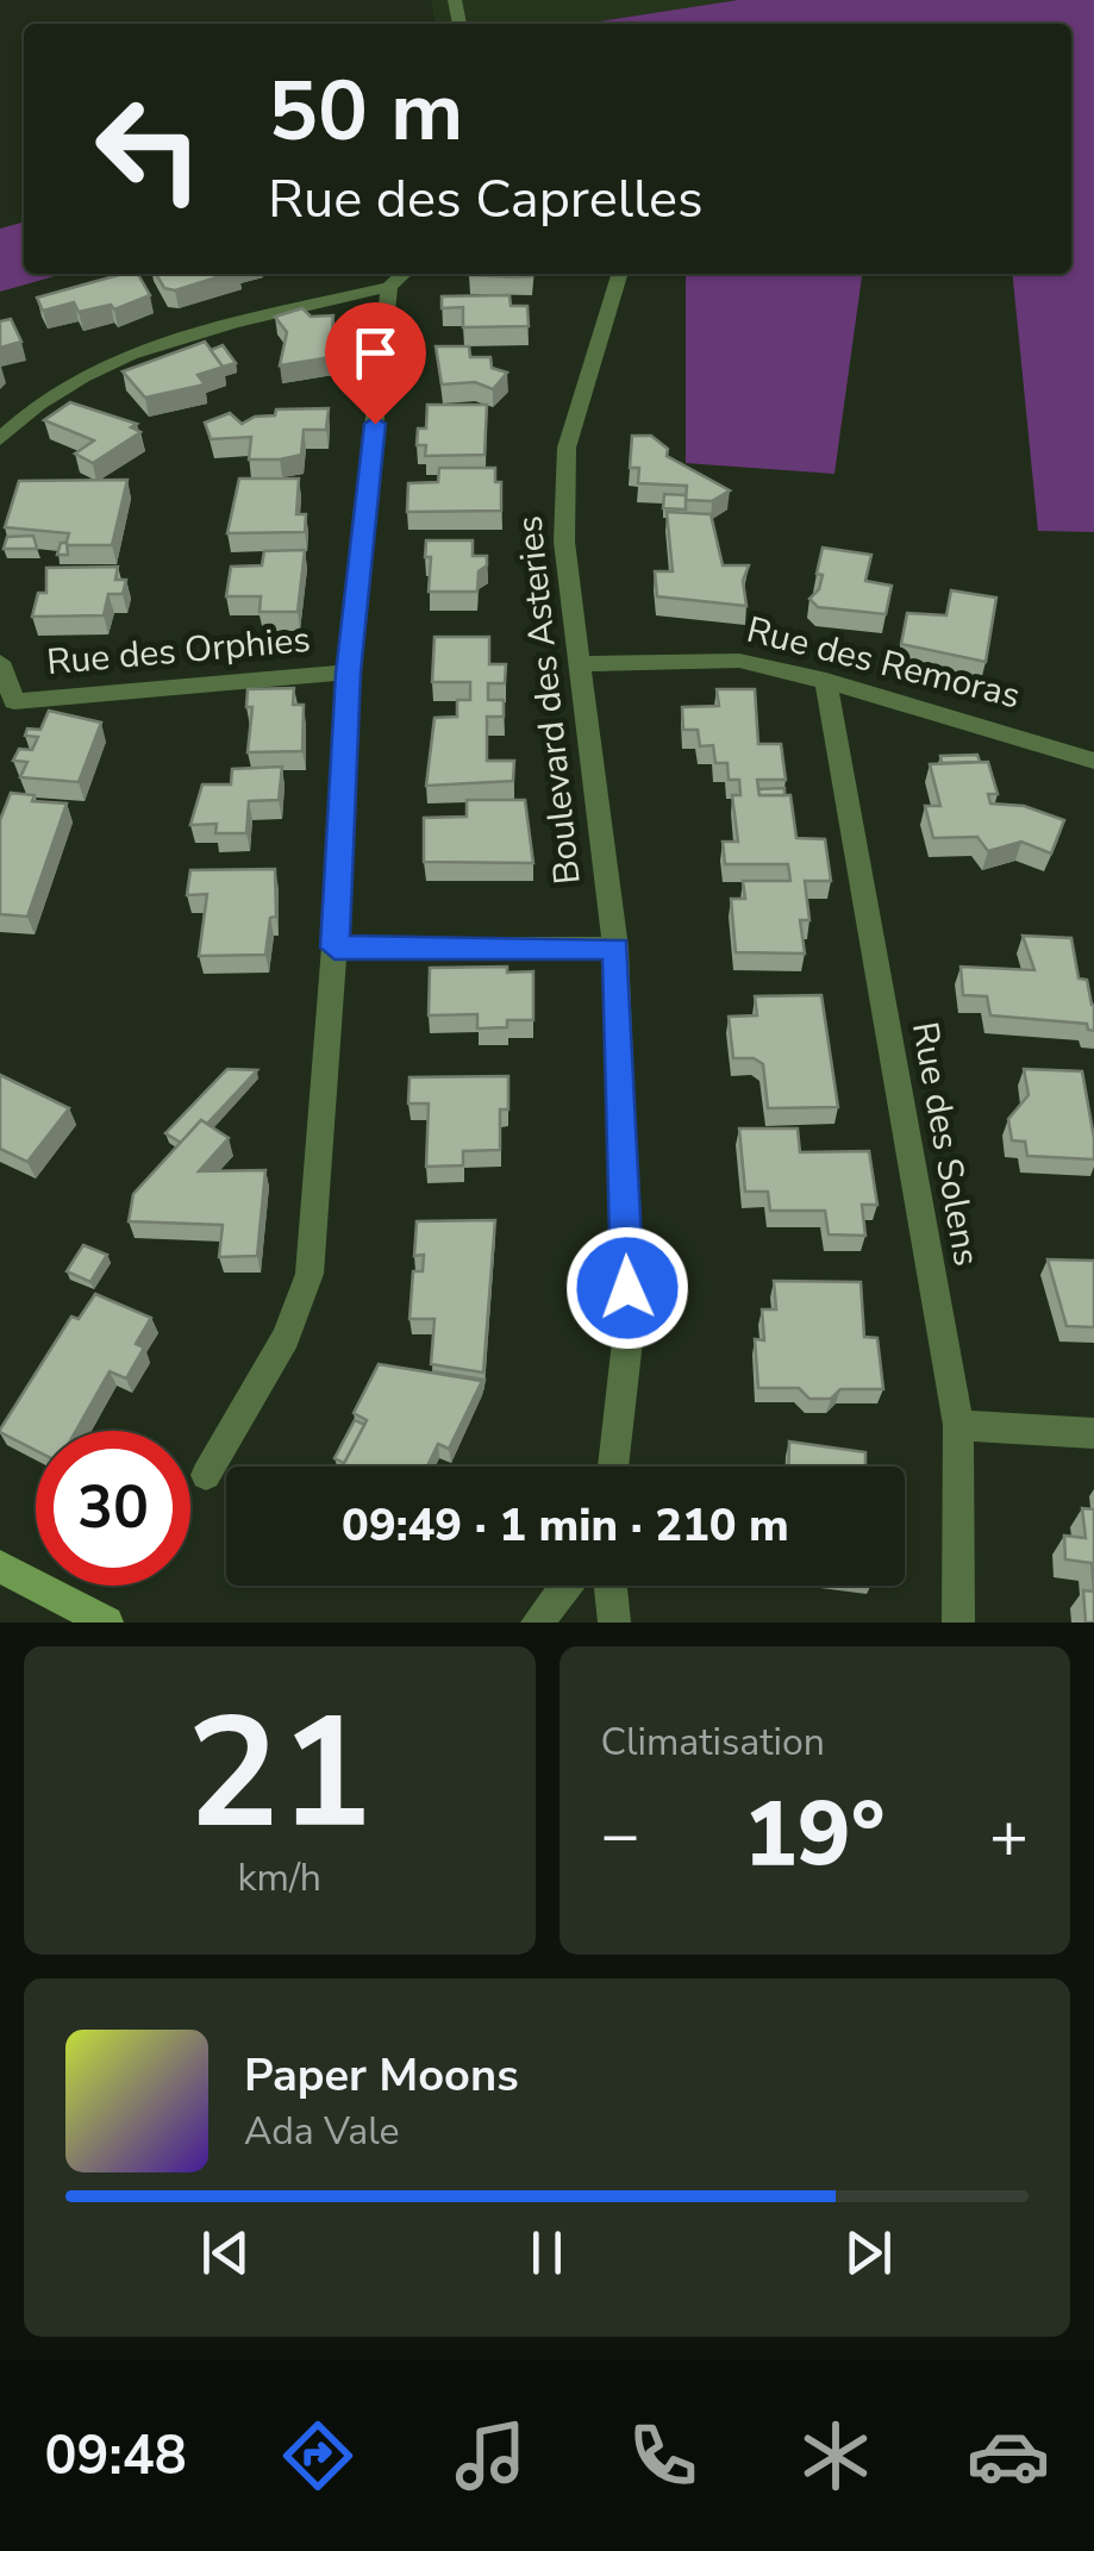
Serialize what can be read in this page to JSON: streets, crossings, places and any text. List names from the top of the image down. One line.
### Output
{"streets":{"street":["Rue des Orphies","Rue des Remoras","Boulevard des Asteries","Rue des Solens"]},"crossings":[["Rue des Remoras","Boulevard des Asteries"],["Rue des Remoras","Rue des Solens"]],"page":{"turn":["50 m","Rue des Caprelles"],"limit":"30","trip":"09:49 · 1 min · 210 m","tile":[["21","km/h"],"Climatisation"],"heat":["−","19°","+"],"song":["Paper Moons","Ada Vale"],"tabs":"09:48"}}
